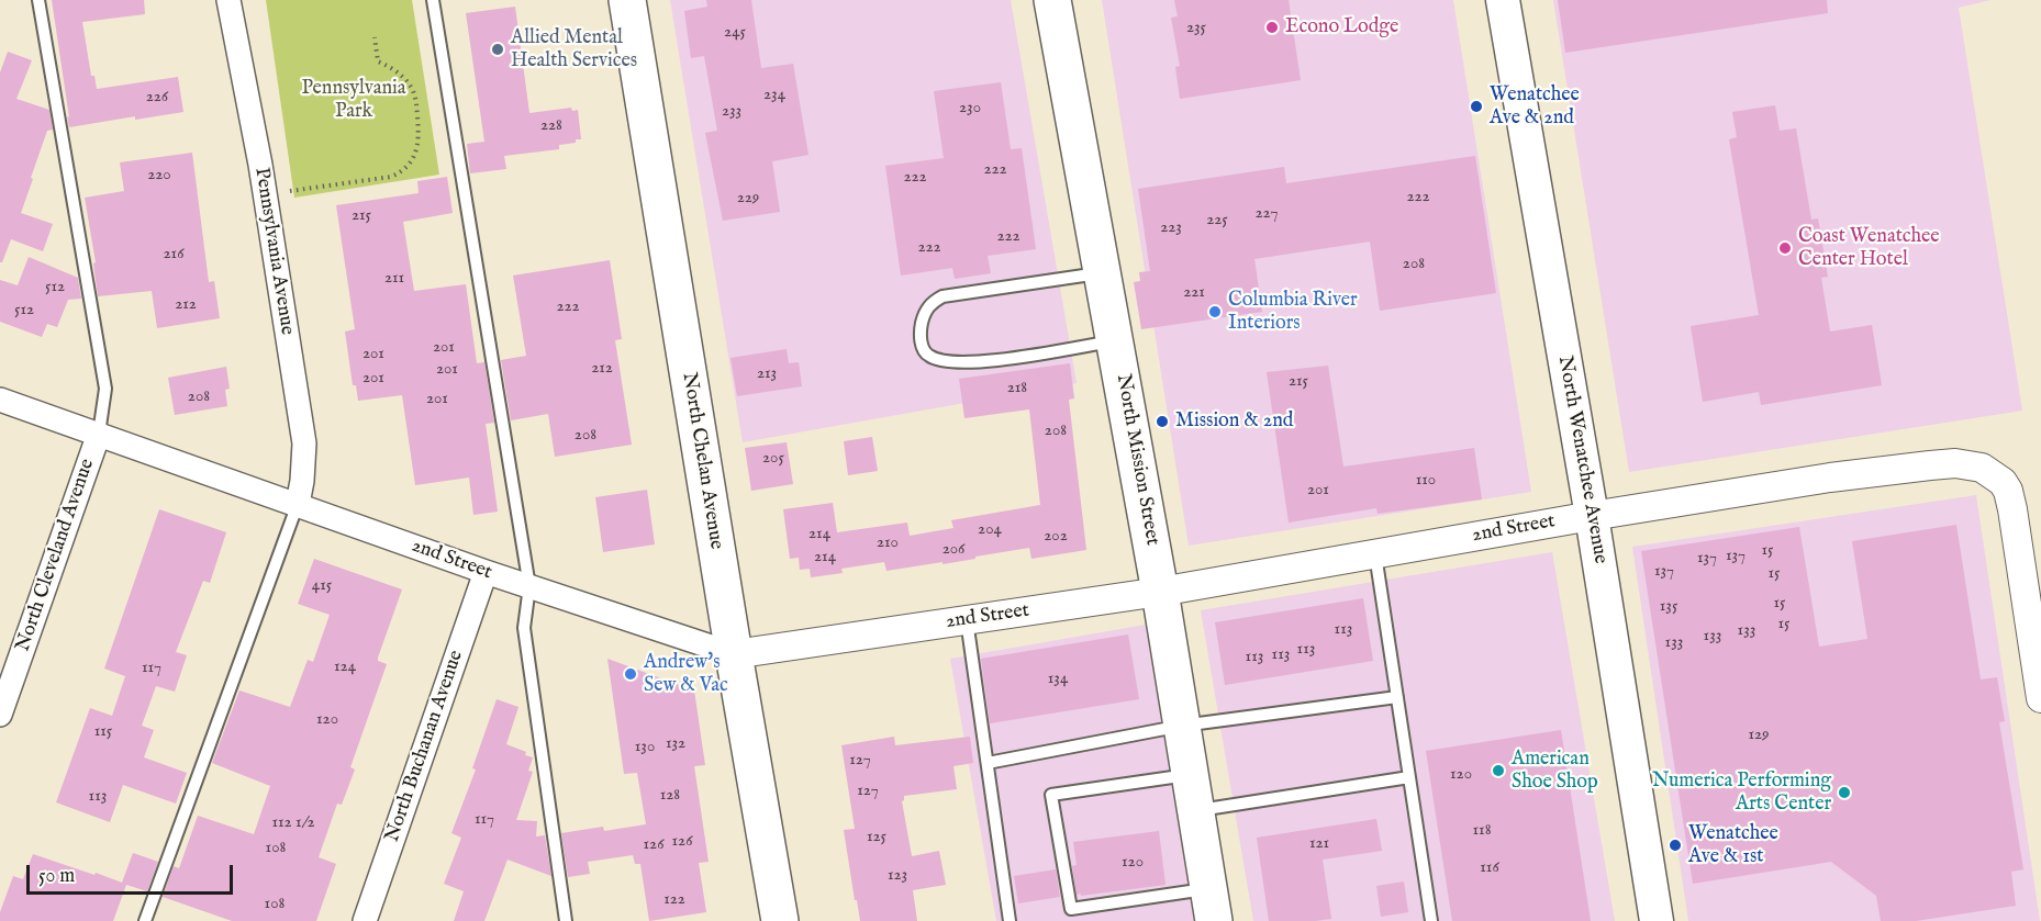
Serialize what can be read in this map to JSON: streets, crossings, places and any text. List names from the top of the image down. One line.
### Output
{"streets":{"main road":["North Mission Street","North Wenatchee Avenue","North Chelan Avenue"],"street":["Pennsylvania Avenue","2nd Street","North Cleveland Avenue","North Buchanan Avenue"]},"crossings":[["Pennsylvania Avenue","2nd Street"],["North Mission Street","2nd Street"],["North Wenatchee Avenue","2nd Street"],["North Chelan Avenue","2nd Street"],["2nd Street","North Cleveland Avenue"],["2nd Street","North Buchanan Avenue"]],"parks":["Pennsylvania Park"],"places":["Econo Lodge","Allied Mental Health Services","Wenatchee Ave & 2nd","Coast Wenatchee Center Hotel","Columbia River Interiors","Mission & 2nd","Andrew's Sew & Vac","American Shoe Shop","Numerica Performing Arts Center","Wenatchee Ave & 1st"],"house_numbers":["235","245","234","226","230","233","228","222","220","222","222","229","227","215","225","223","222","222","216","208","211","512","221","212","222","512","201","201","212","201","213","201","215","218","208","201","208","208","205","110","201","204","214","202","210","206","15","137","214","137","137","15","415","15","135","15","113","133","133","133","113","113","113","124","117","134","120","115","129","132","130","127","120","127","128","113","117","112 1/2","118","125","126","121","126","108","120","116","123","122","108"],"scale_bar":"50 m"}
